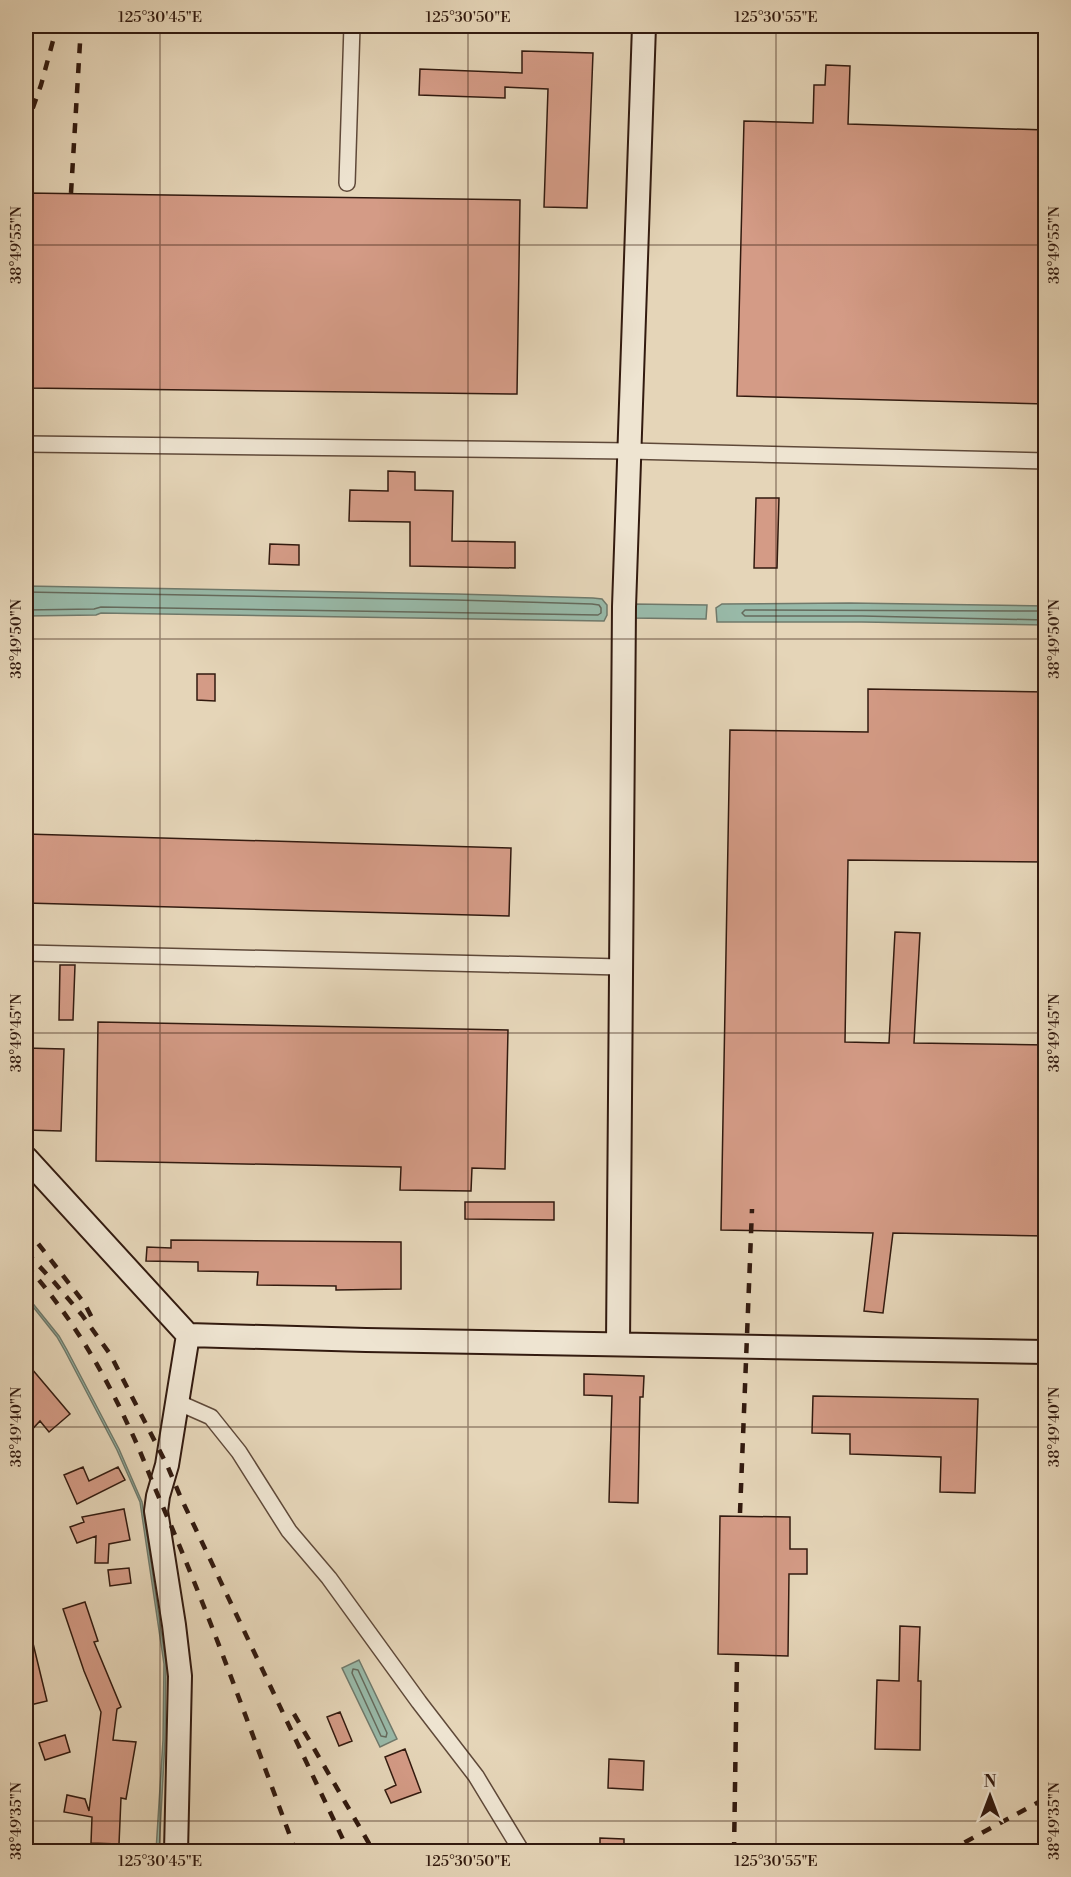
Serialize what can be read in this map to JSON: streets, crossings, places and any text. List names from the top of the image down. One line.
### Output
{"north":"top","coordinates":["125°30'45\"E","125°30'50\"E","125°30'55\"E","38°49'55\"N","38°49'50\"N","38°49'45\"N","38°49'40\"N","38°49'35\"N"]}
